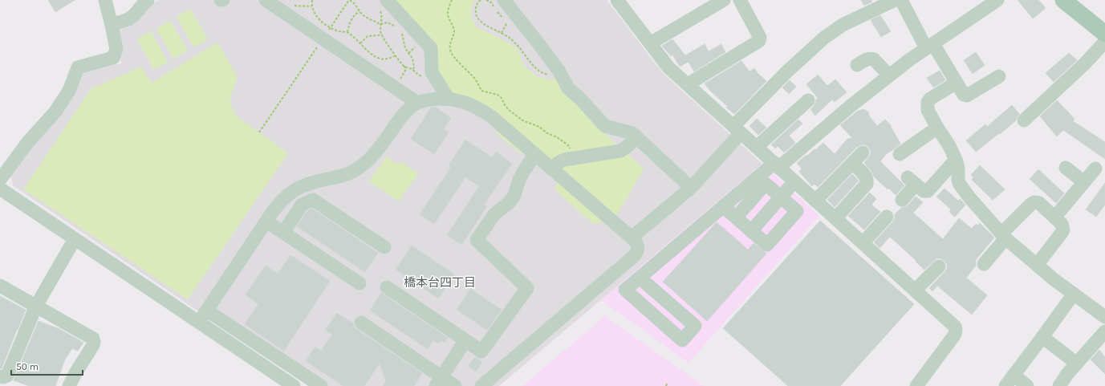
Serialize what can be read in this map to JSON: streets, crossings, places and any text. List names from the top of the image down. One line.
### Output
{"districts":["橋本台四丁目"],"scale_bar":"50 m"}
